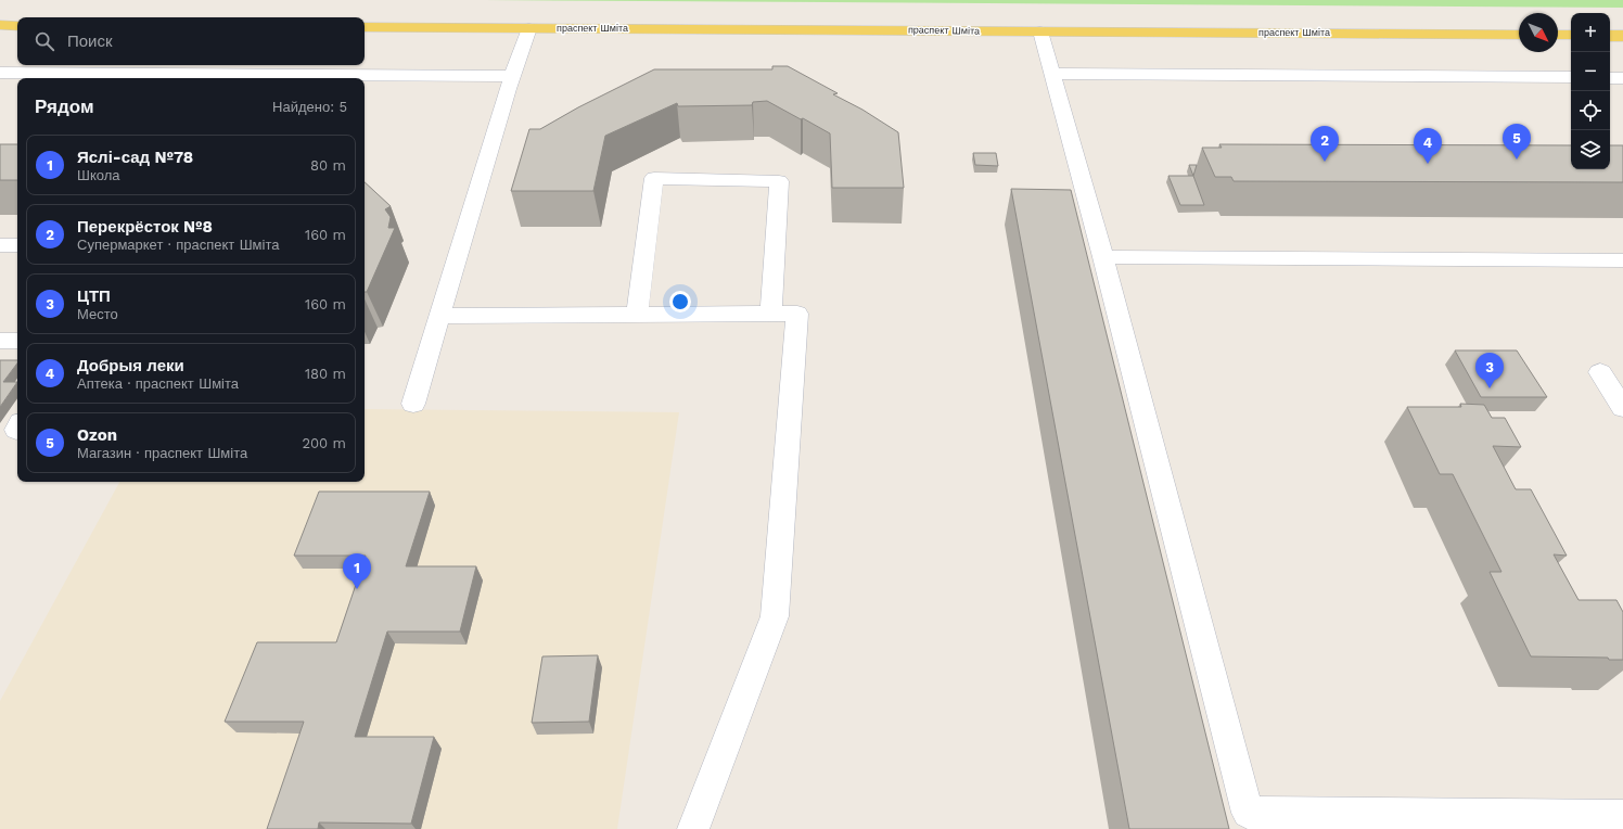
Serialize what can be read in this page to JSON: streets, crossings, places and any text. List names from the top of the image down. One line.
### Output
{"streets":{"main road":["праспект Шміта"]},"north":"bottom right","page":{"map_buttons":["+","−"],"search":"Поиск","heading":["Рядом","Найдено: 5"],"pins":["5","2","4","3","1"],"list":[{"mark":"1","name":"Яслі-сад №78","note":"Школа","value":"80 m"},{"mark":"2","name":"Перекрёсток №8","note":"Супермаркет · праспект Шміта","value":"160 m"},{"mark":"3","name":"ЦТП","note":"Место","value":"160 m"},{"mark":"4","name":"Добрыя леки","note":"Аптека · праспект Шміта","value":"180 m"},{"mark":"5","name":"Ozon","note":"Магазин · праспект Шміта","value":"200 m"}]}}
